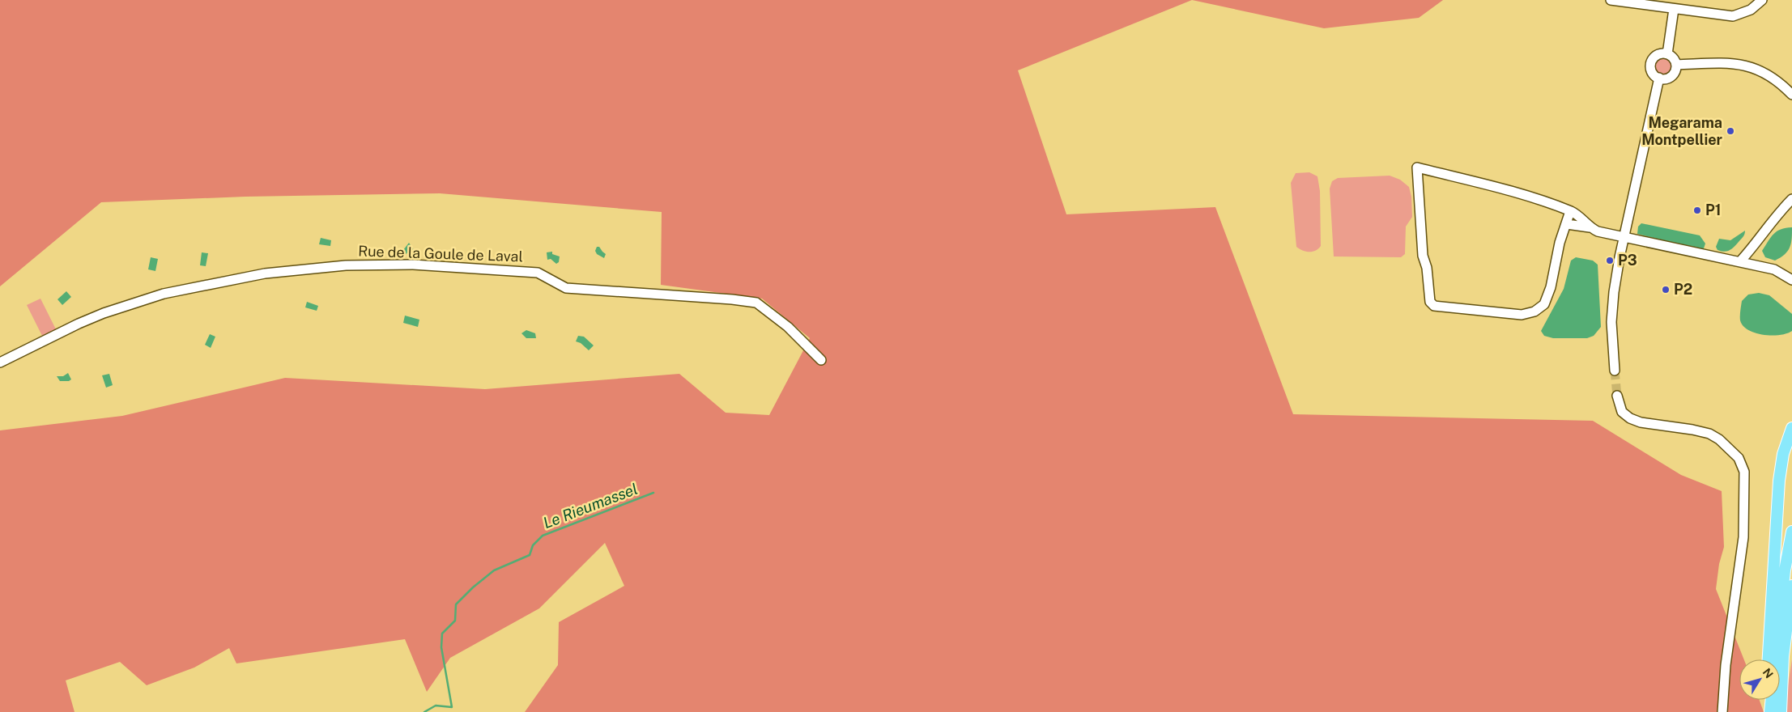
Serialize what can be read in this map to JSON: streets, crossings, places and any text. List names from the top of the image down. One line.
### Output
{"streets":{"street":["Rue de la Goule de Laval"]},"water":["Le Rieumassel"],"places":["Megarama Montpellier","P1","P3","P2"],"north":"top right"}
